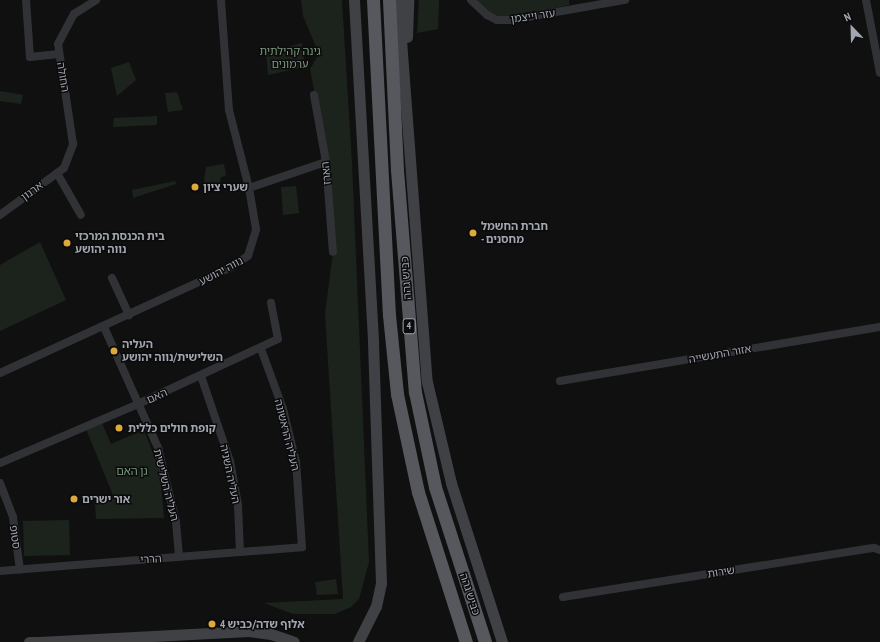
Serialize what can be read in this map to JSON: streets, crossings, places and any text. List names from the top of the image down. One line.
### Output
{"streets":{"highway":["כביש גהה","4"],"street":["עזר וייצמן","החולה","הארז","ארנון","נווה יהושע","אזור התעשייה","האם","העליה הראשונה","העליה השניה","העליה השלישית","סטופ","הררי","שירות"]},"crossings":[["החולה","ארנון"],["נווה יהושע","העליה השלישית"],["האם","העליה הראשונה"],["האם","העליה השניה"],["האם","העליה השלישית"],["העליה הראשונה","הררי"],["העליה השניה","הררי"],["העליה השלישית","הררי"],["סטופ","הררי"]],"parks":["גינה קהילתית ערמונים","גן האם"],"places":["שערי ציון","חברת החשמל - מחסנים","בית הכנסת המרכזי נווה יהושע","העליה השלישית/נווה יהושע","קופת חולים כללית","אור ישרים","אלוף שדה/כביש 4"],"north":"top left"}
